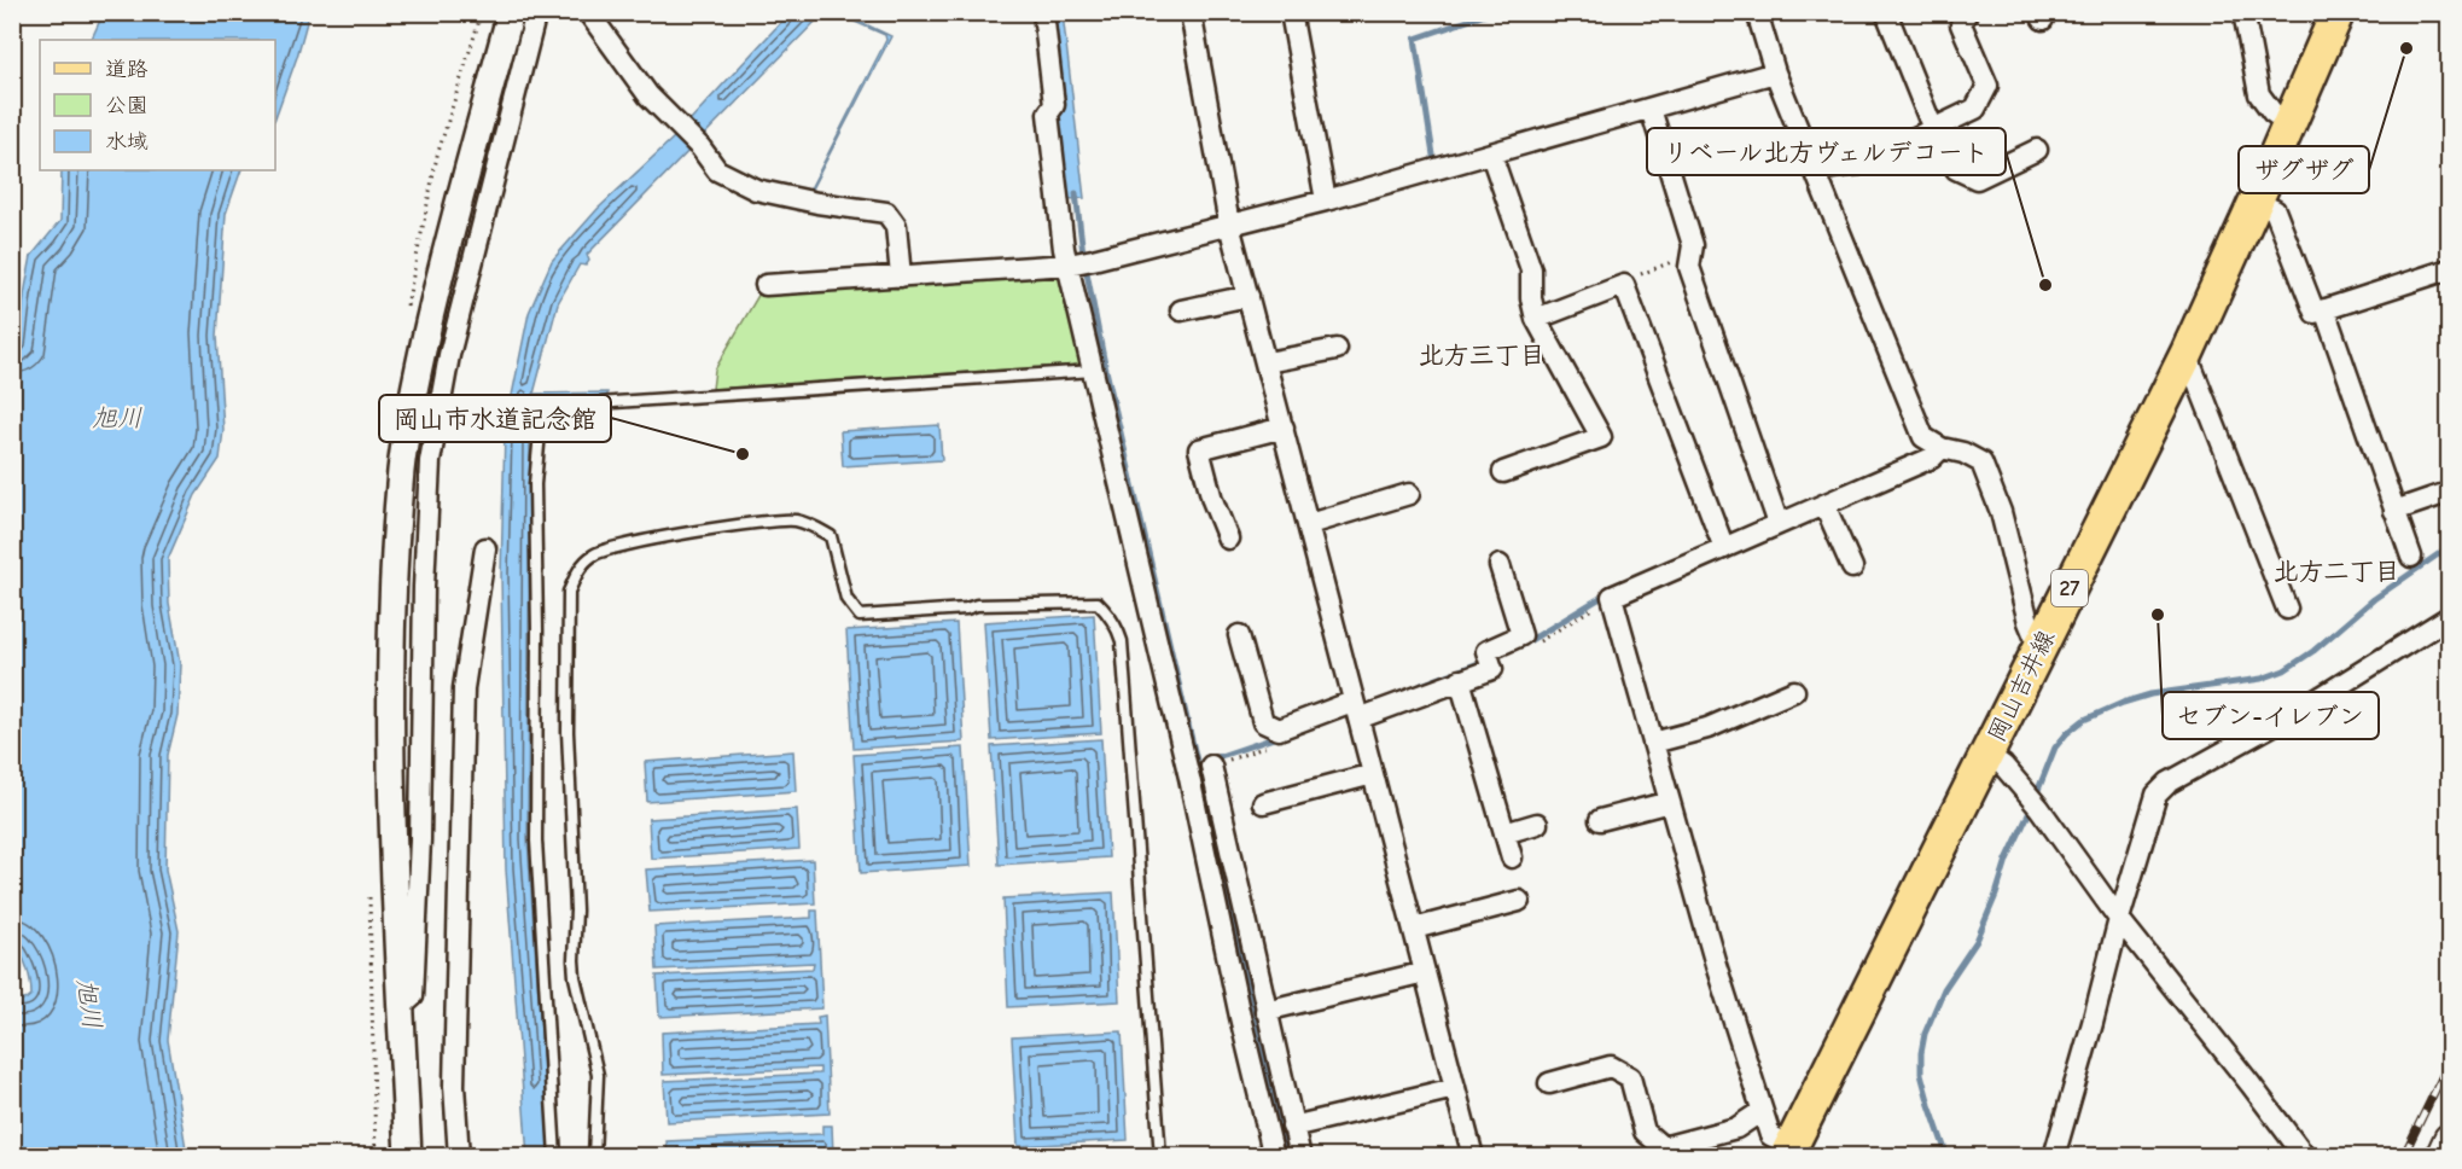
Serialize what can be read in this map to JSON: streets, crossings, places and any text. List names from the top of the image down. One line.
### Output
{"streets":{"main road":["27","岡山吉井線"]},"districts":["北方三丁目","北方二丁目"],"water":["旭川"],"places":["ザグザグ","リベール北方ヴェルデコート","岡山市水道記念館","セブン-イレブン"],"legend":["道路","公園","水域"]}
